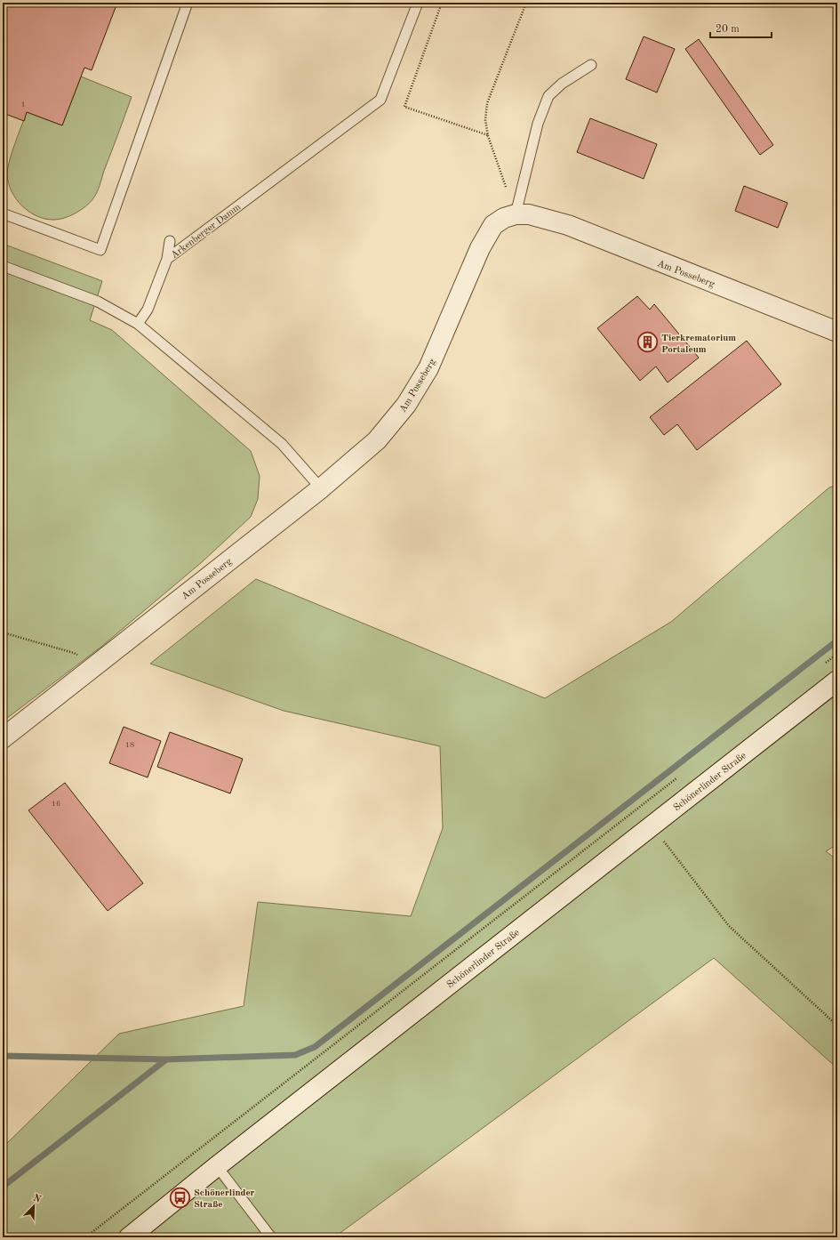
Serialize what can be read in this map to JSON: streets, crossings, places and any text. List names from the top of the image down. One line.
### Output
{"streets":{"street":["Am Posseberg","Schönerlinder Straße"],"lane":["Arkenberger Damm"]},"places":{"building":["Tierkrematorium Portaleum"],"bus stop":["Schönerlinder Straße"]},"house_numbers":["1","18","16"],"scale_bar":"20 m","north":"top right"}
